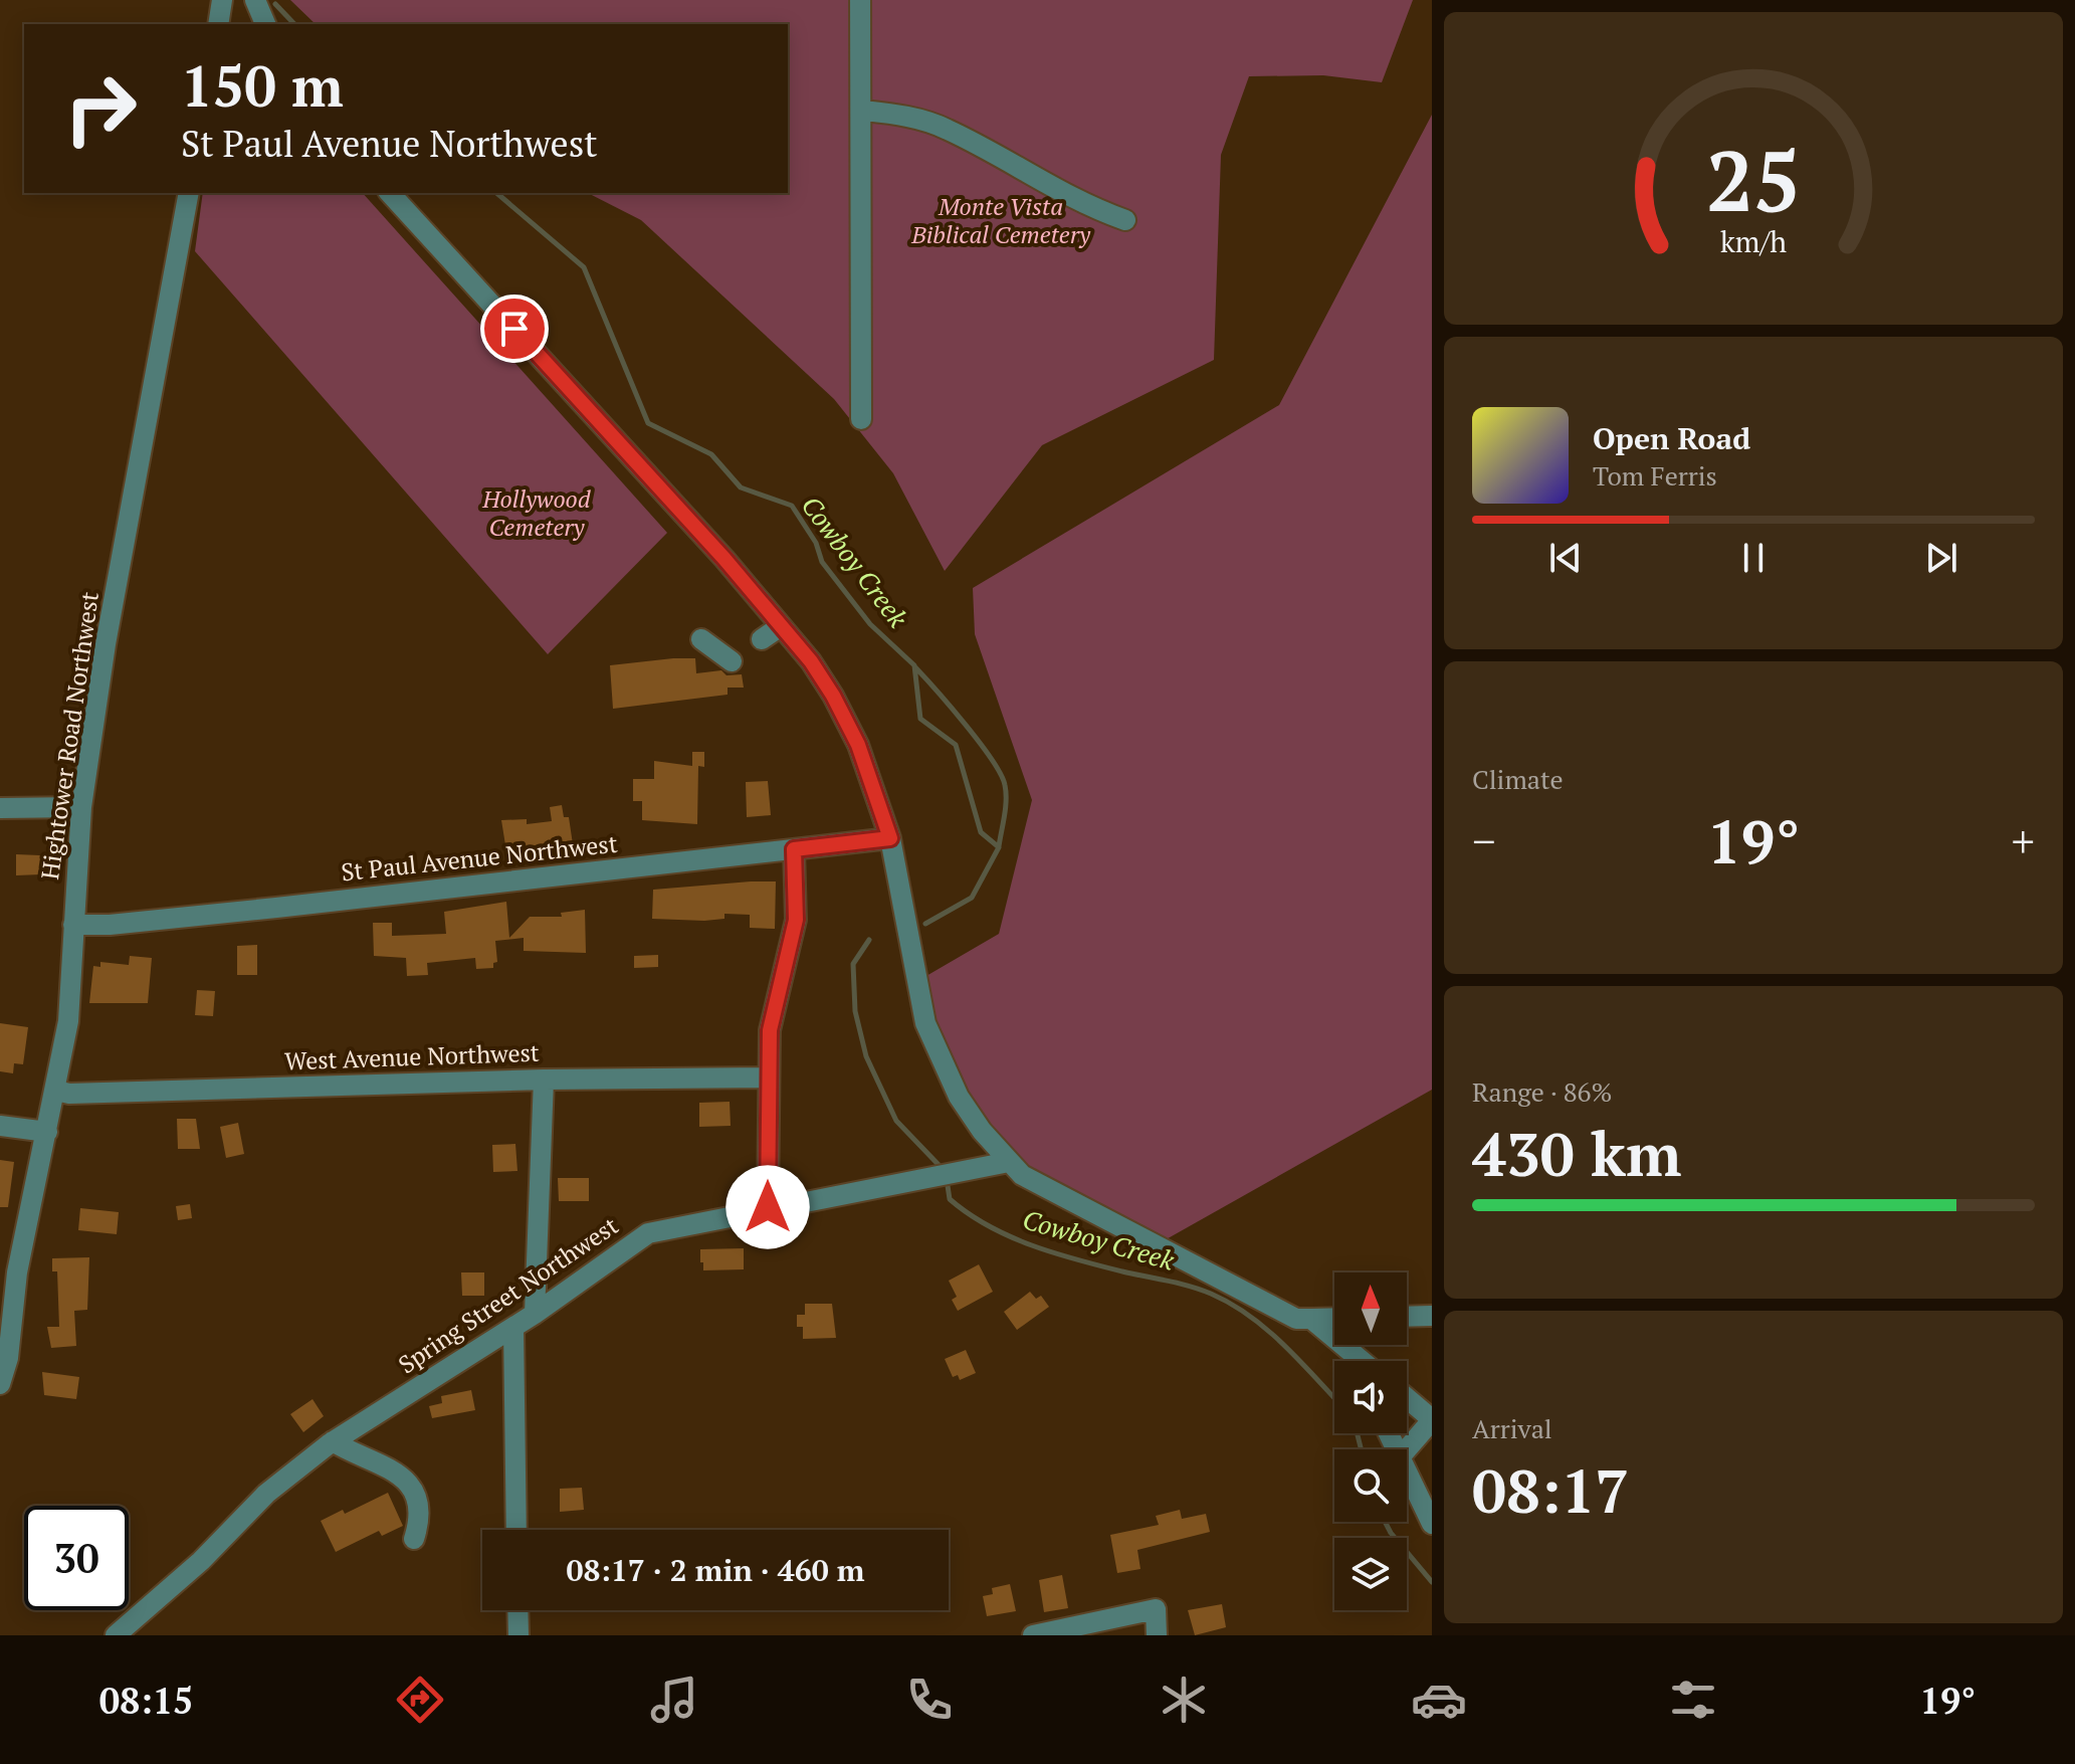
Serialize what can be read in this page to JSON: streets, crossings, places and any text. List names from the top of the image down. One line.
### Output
{"streets":{"street":["Hightower Road Northwest","St Paul Avenue Northwest","West Avenue Northwest","Spring Street Northwest"]},"crossings":[["Hightower Road Northwest","St Paul Avenue Northwest"],["Hightower Road Northwest","West Avenue Northwest"]],"water":["Cowboy Creek"],"parks":["Monte Vista Biblical Cemetery","Hollywood Cemetery"],"north":"top","page":{"turn":["150 m","St Paul Avenue Northwest"],"song":["Open Road","Tom Ferris"],"tile":["Climate",["Range · 86%","430 km"],["Arrival","08:17"]],"heat":["−","19°","+"],"limit":"30","trip":"08:17 · 2 min · 460 m","tabs":["08:15","19°"],"gauge":["25","km/h"]}}
